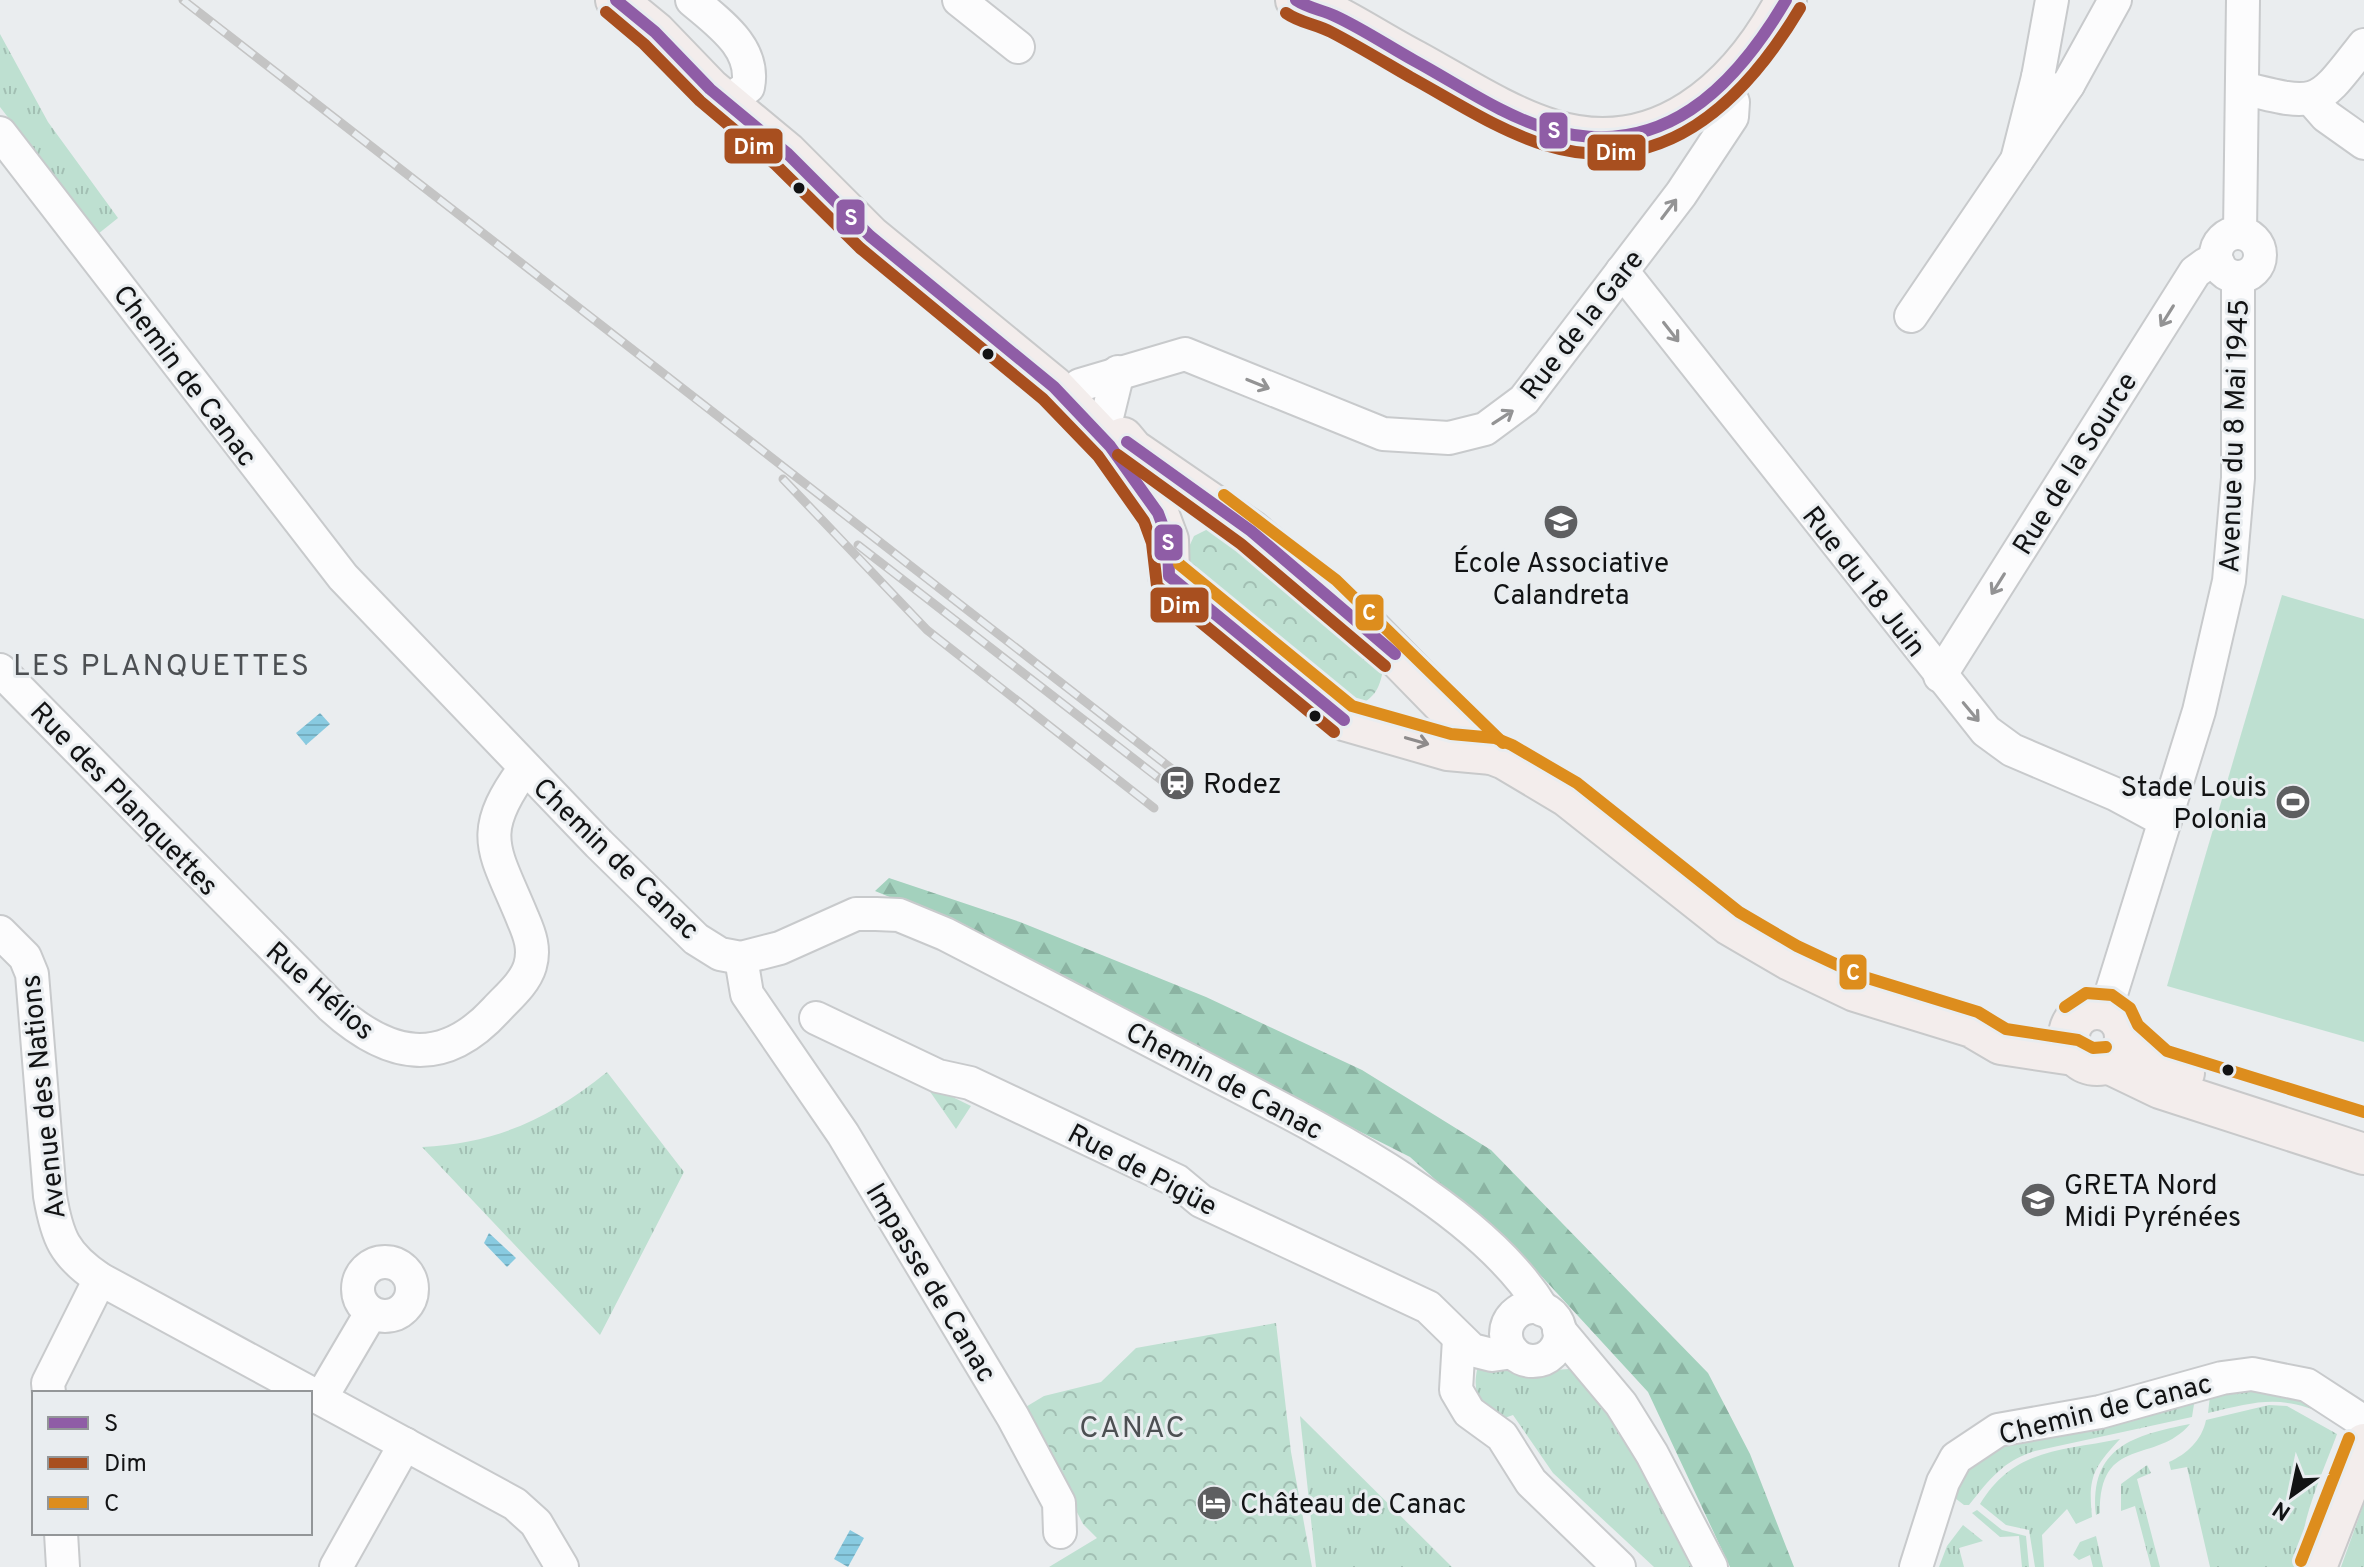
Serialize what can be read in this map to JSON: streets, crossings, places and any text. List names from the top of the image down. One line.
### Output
{"streets":{"street":["Rue de la Gare","Chemin de Canac","Avenue du 8 Mai 1945","Rue de la Source","Rue du 18 Juin","Rue des Planquettes","Rue Hélios","Avenue des Nations","Rue de Pigüe","Impasse de Canac"]},"crossings":[["Rue de la Gare","Rue du 18 Juin"],["Chemin de Canac","Rue Hélios"],["Avenue du 8 Mai 1945","Rue de la Source"],["Avenue du 8 Mai 1945","Rue du 18 Juin"],["Rue de la Source","Rue du 18 Juin"],["Rue des Planquettes","Rue Hélios"],["Rue de Pigüe","Impasse de Canac"]],"one_way":["Rue de la Gare","Rue du 18 Juin"],"districts":["LES PLANQUETTES","CANAC"],"places":{"school or university":["École Associative Calandreta","GRETA Nord Midi Pyrénées"],"station":["Rodez"],"sports":["Stade Louis Polonia"],"hotel":["Château de Canac"]},"lines":["transit line S","transit line Dim","transit line C"],"legend":["S","Dim","C"],"north":"bottom left"}
